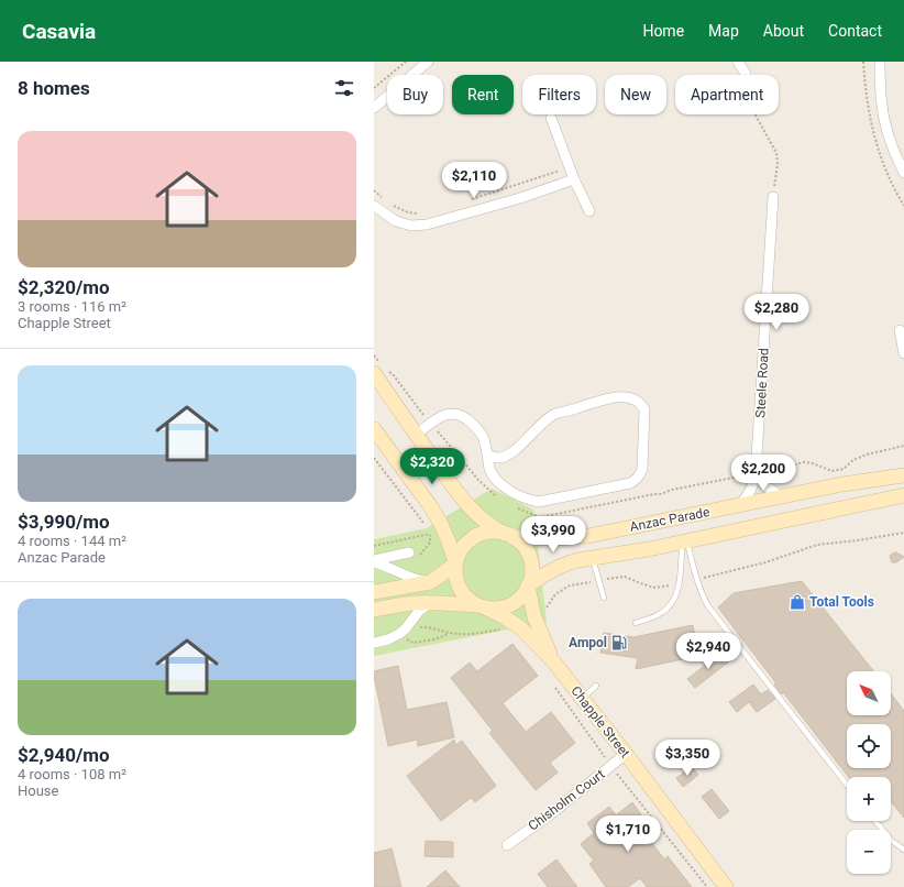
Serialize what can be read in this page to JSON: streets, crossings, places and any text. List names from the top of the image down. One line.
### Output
{"streets":{"main road":["Anzac Parade","Chapple Street"],"street":["Steele Road","Chisholm Court"]},"crossings":[["Steele Road","Anzac Parade"],["Anzac Parade","Chapple Street"],["Chapple Street","Chisholm Court"]],"places":{"shop":["Total Tools"],"fuel station":["Ampol"]},"north":"top left","page":{"header":"Casavia","nav":["Home","Map","About","Contact"],"heading":"8 homes","chip":["Buy","Rent","Filters","New","Apartment"],"list":[{"name":"$2,320/mo","note":"3 rooms · 116 m² · Chapple Street"},{"name":"$3,990/mo","note":"4 rooms · 144 m² · Anzac Parade"},{"name":"$2,940/mo","note":"4 rooms · 108 m² · House"}],"price":["$2,110","$2,280","$2,320","$2,200","$3,990","$2,940","$3,350","$1,710"],"map_buttons":["+","−"]}}
